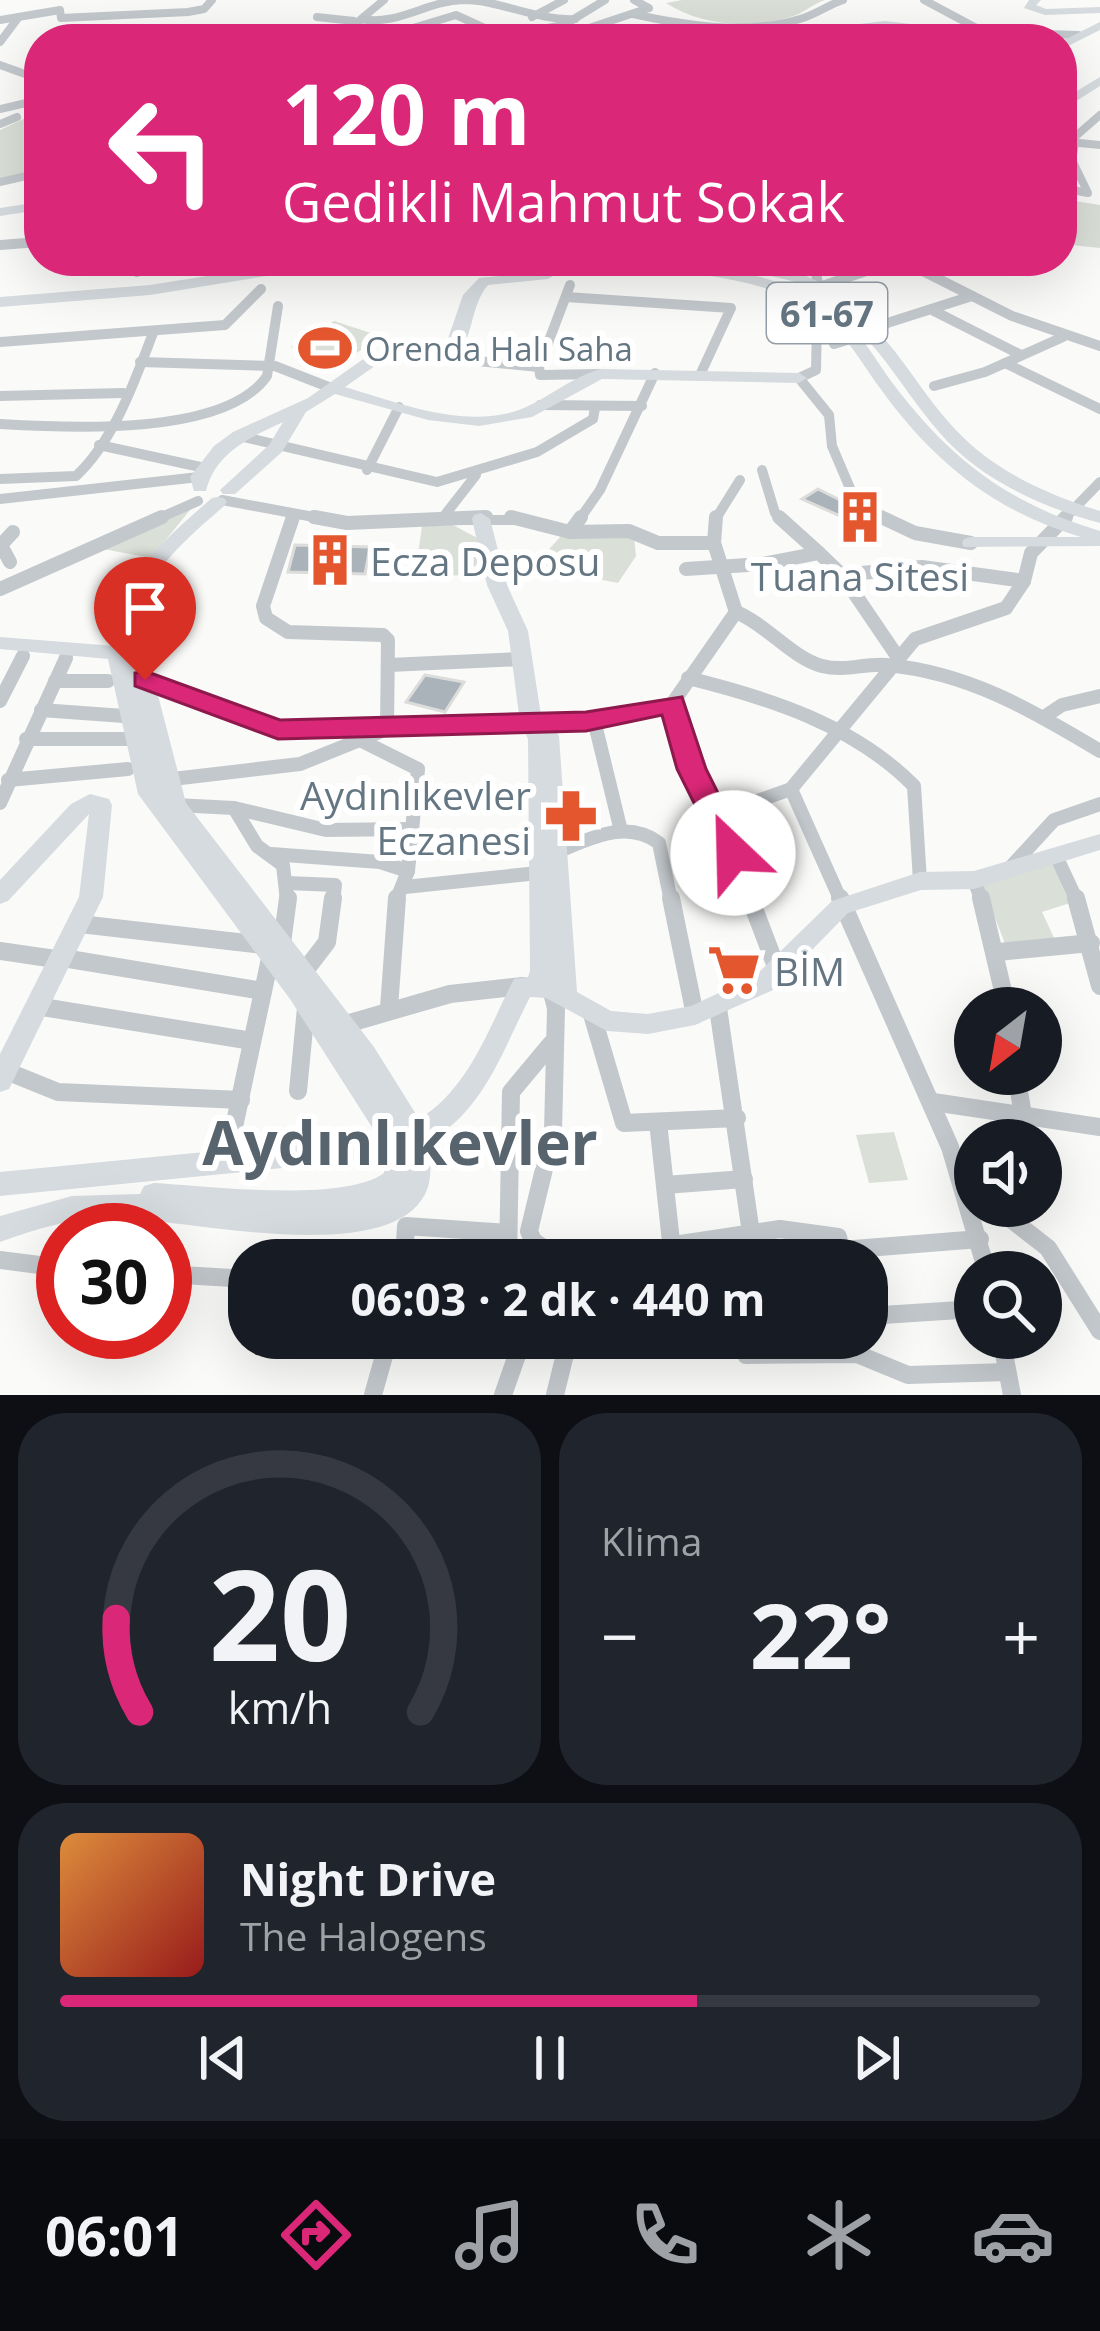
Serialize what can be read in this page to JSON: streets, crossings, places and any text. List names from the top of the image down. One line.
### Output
{"streets":{"street":["61-67"]},"districts":["Aydınlıkevler"],"places":{"sports":["Orenda Halı Saha"],"building":["Tuana Sitesi","Ecza Deposu"],"pharmacy":["Aydınlıkevler Eczanesi"],"supermarket":["BİM"]},"north":"bottom left","page":{"turn":["120 m","Gedikli Mahmut Sokak"],"limit":"30","trip":"06:03 · 2 dk · 440 m","tile":"Klima","heat":["−","22°","+"],"song":["Night Drive","The Halogens"],"tabs":"06:01","gauge":["20","km/h"]}}
